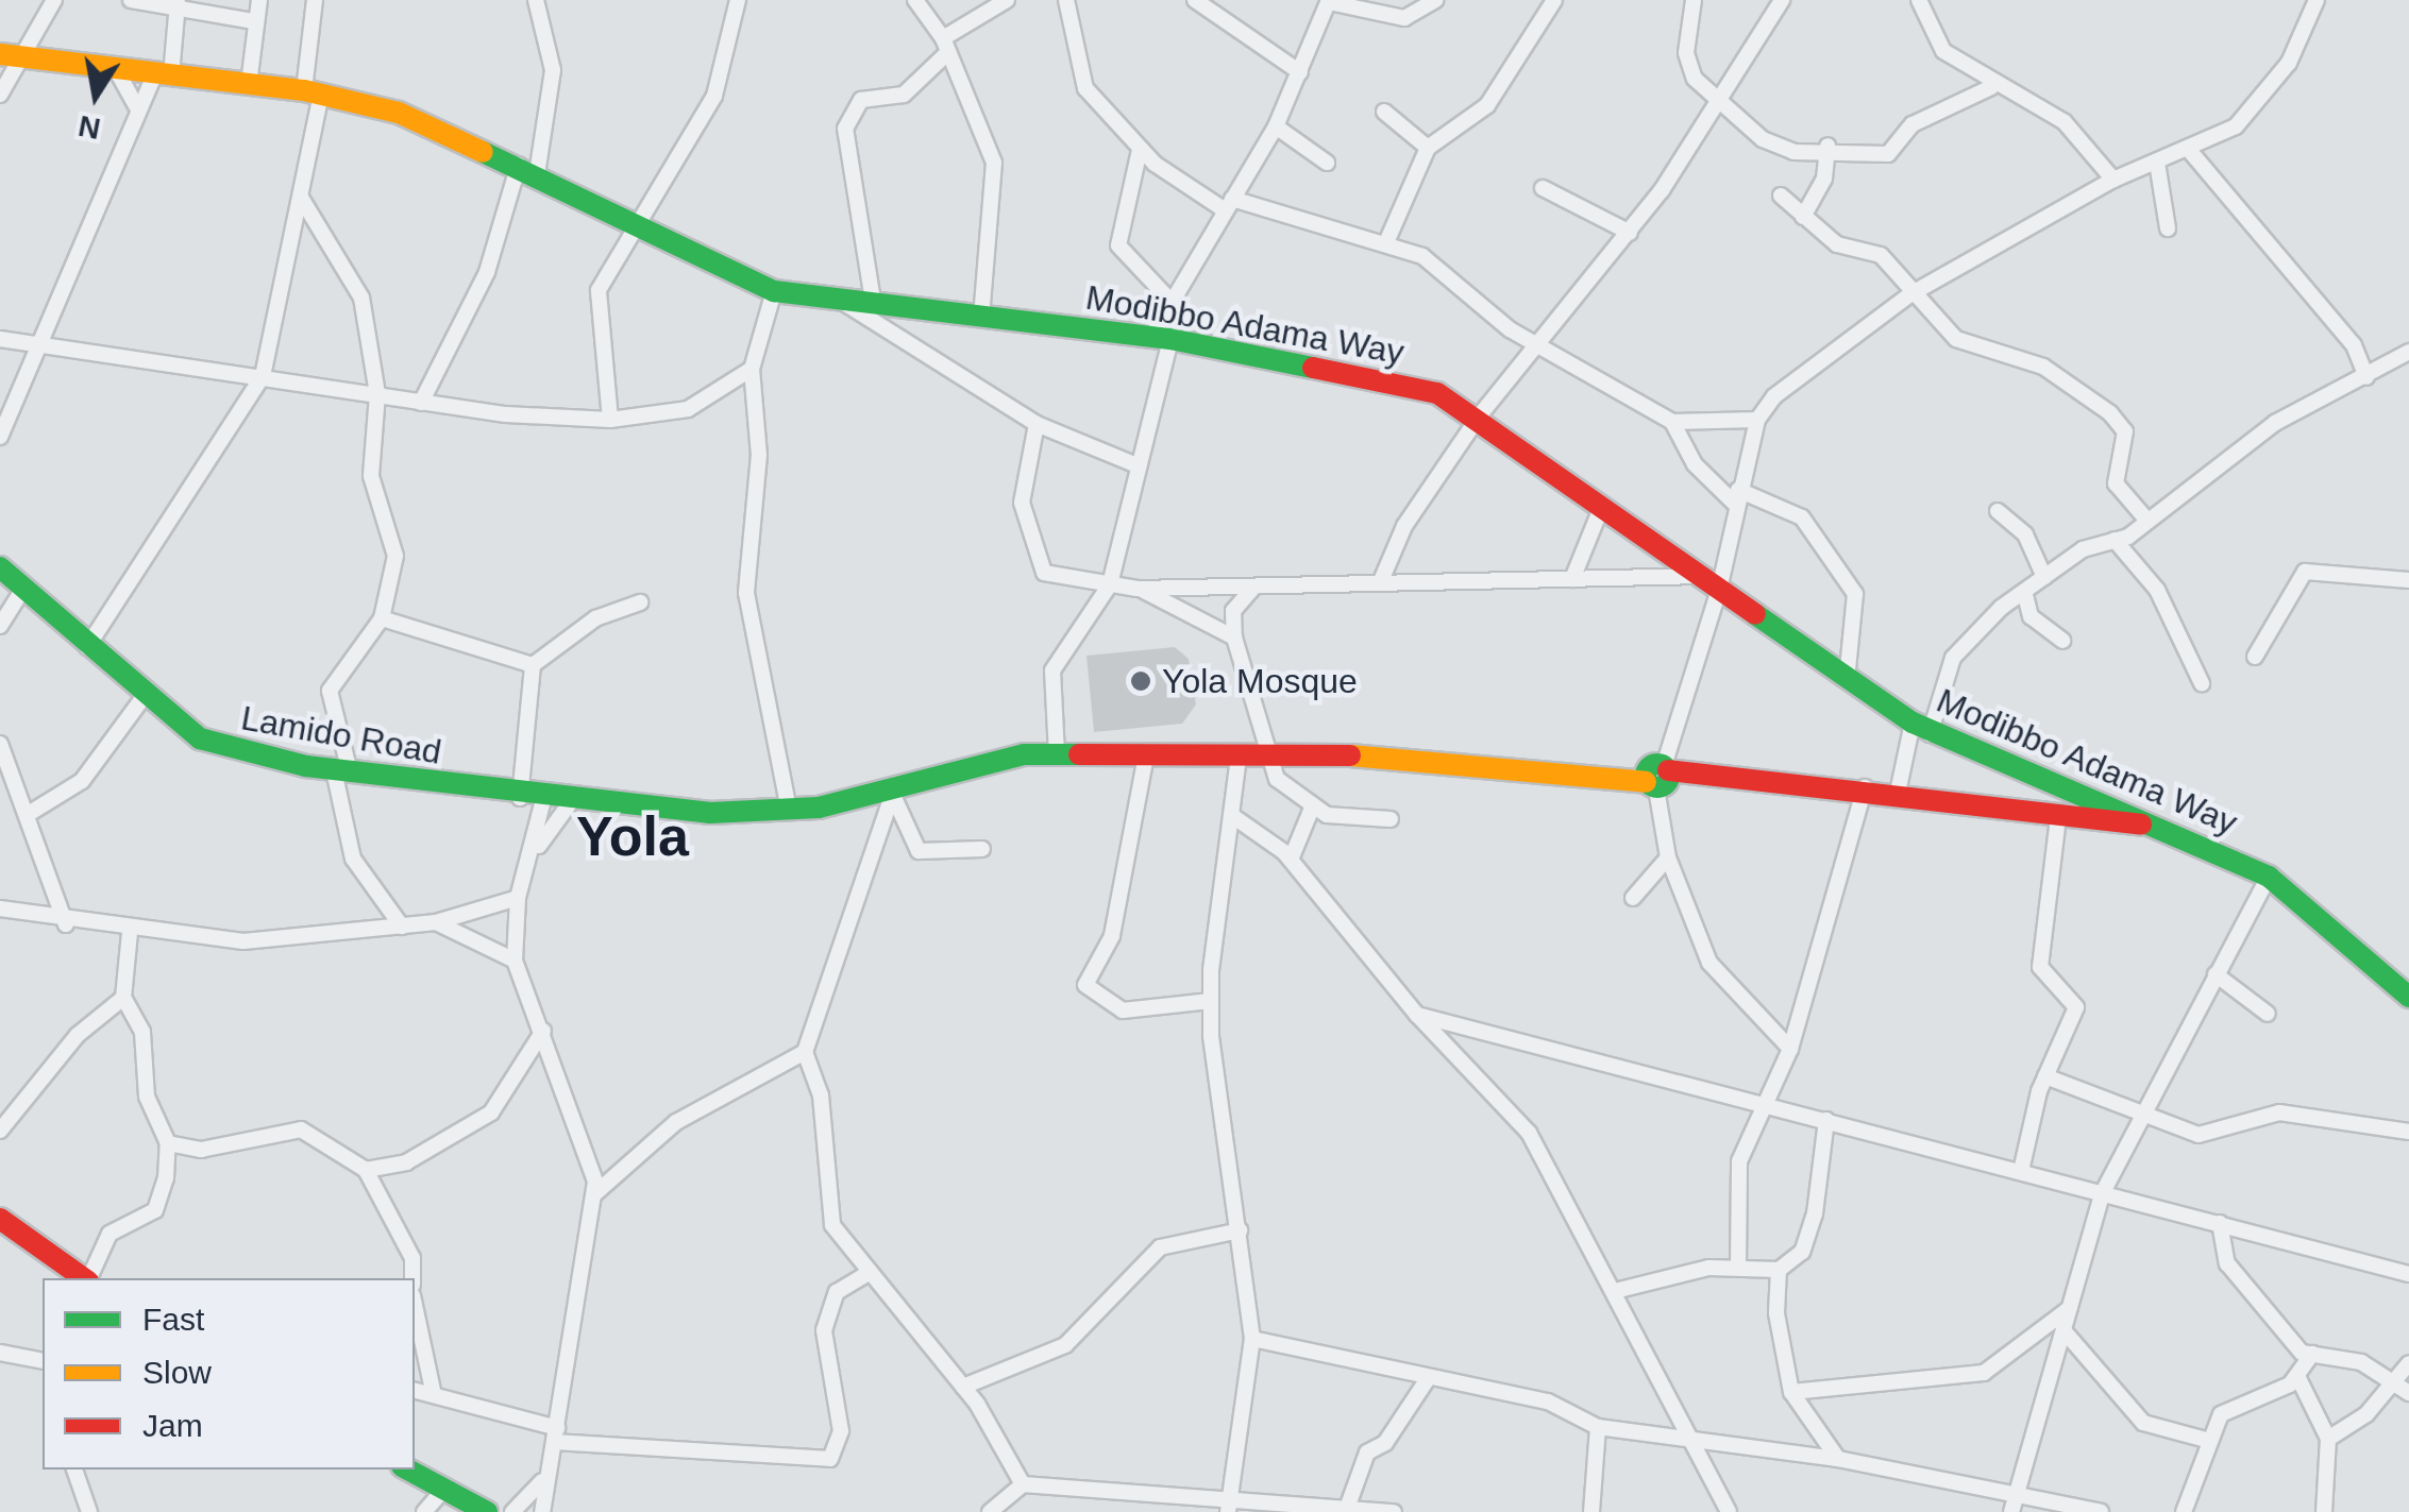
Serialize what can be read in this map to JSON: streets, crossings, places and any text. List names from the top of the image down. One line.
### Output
{"streets":{"main road":["Modibbo Adama Way","Lamido Road"]},"districts":["Yola"],"places":["Yola Mosque"],"legend":["Fast","Slow","Jam"],"north":"bottom"}
